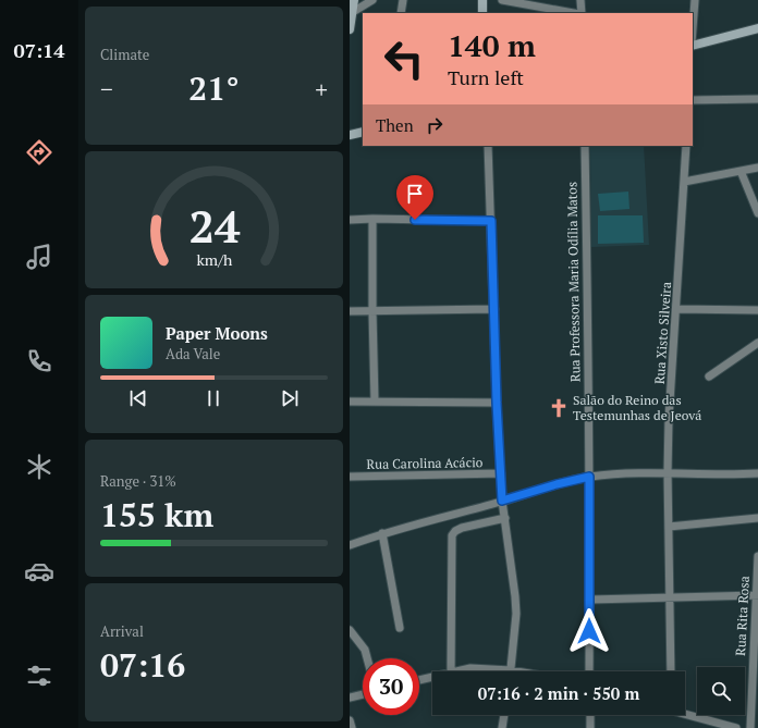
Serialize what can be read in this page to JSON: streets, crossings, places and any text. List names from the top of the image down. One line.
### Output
{"streets":{"street":["Rua Professora Maria Odília Matos","Rua Xisto Silveira","Rua Carolina Acácio","Rua Rita Rosa"]},"places":{"church":["Salão do Reino das Testemunhas de Jeová"]},"page":{"tabs":"07:14","tile":["Climate",["Range · 31%","155 km"],["Arrival","07:16"]],"turn":["140 m","Turn left"],"heat":["−","21°","+"],"then":"Then","song":["Paper Moons","Ada Vale"],"limit":"30","trip":"07:16 · 2 min · 550 m","gauge":["24","km/h"]}}
